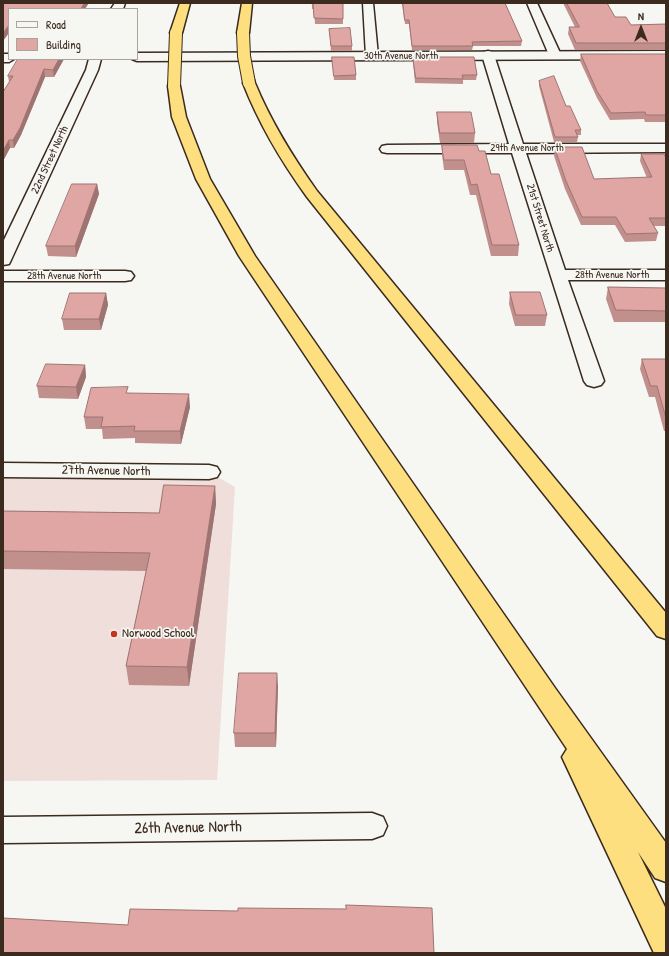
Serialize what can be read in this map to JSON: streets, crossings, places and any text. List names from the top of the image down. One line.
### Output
{"streets":{"street":["30th Avenue North","29th Avenue North","22nd Street North","21st Street North","28th Avenue North","27th Avenue North","26th Avenue North"]},"crossings":[["30th Avenue North","21st Street North"],["29th Avenue North","21st Street North"],["21st Street North","28th Avenue North"]],"places":["Norwood School"],"legend":["Road","Building"],"north":"top"}
